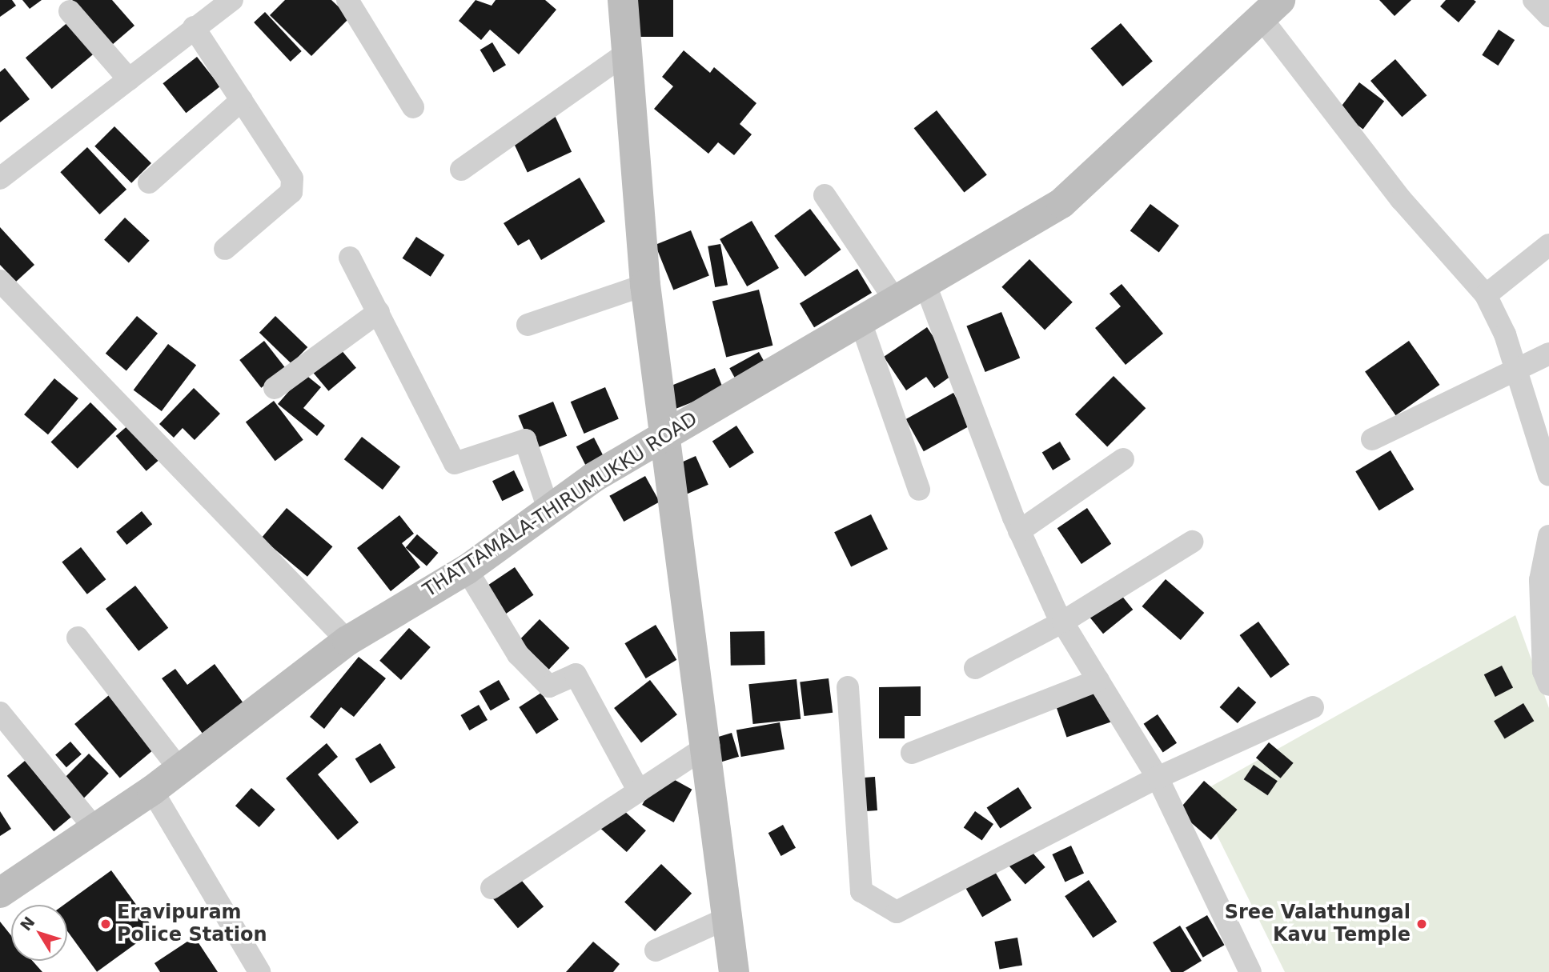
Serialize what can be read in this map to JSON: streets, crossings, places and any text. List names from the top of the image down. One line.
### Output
{"streets":{"street":["THATTAMALA-THIRUMUKKU ROAD"]},"places":["Eravipuram Police Station","Sree Valathungal Kavu Temple"],"north":"top left"}
